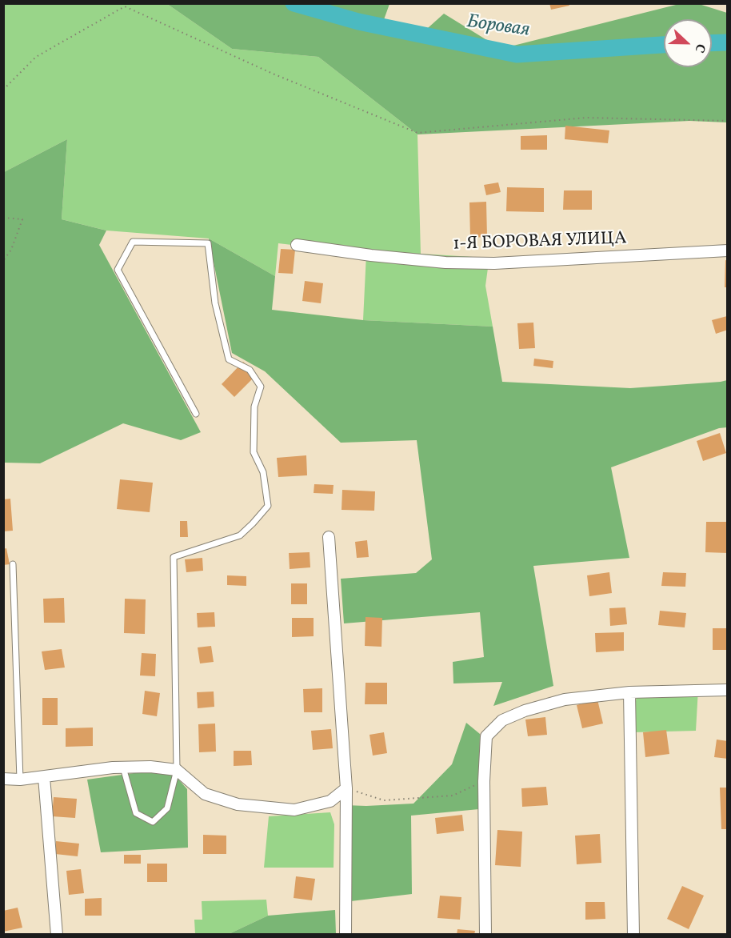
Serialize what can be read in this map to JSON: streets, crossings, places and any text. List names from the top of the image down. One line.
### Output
{"streets":{"street":["1-Я БОРОВАЯ УЛИЦА"]},"water":["Боровая"],"north":"right"}
